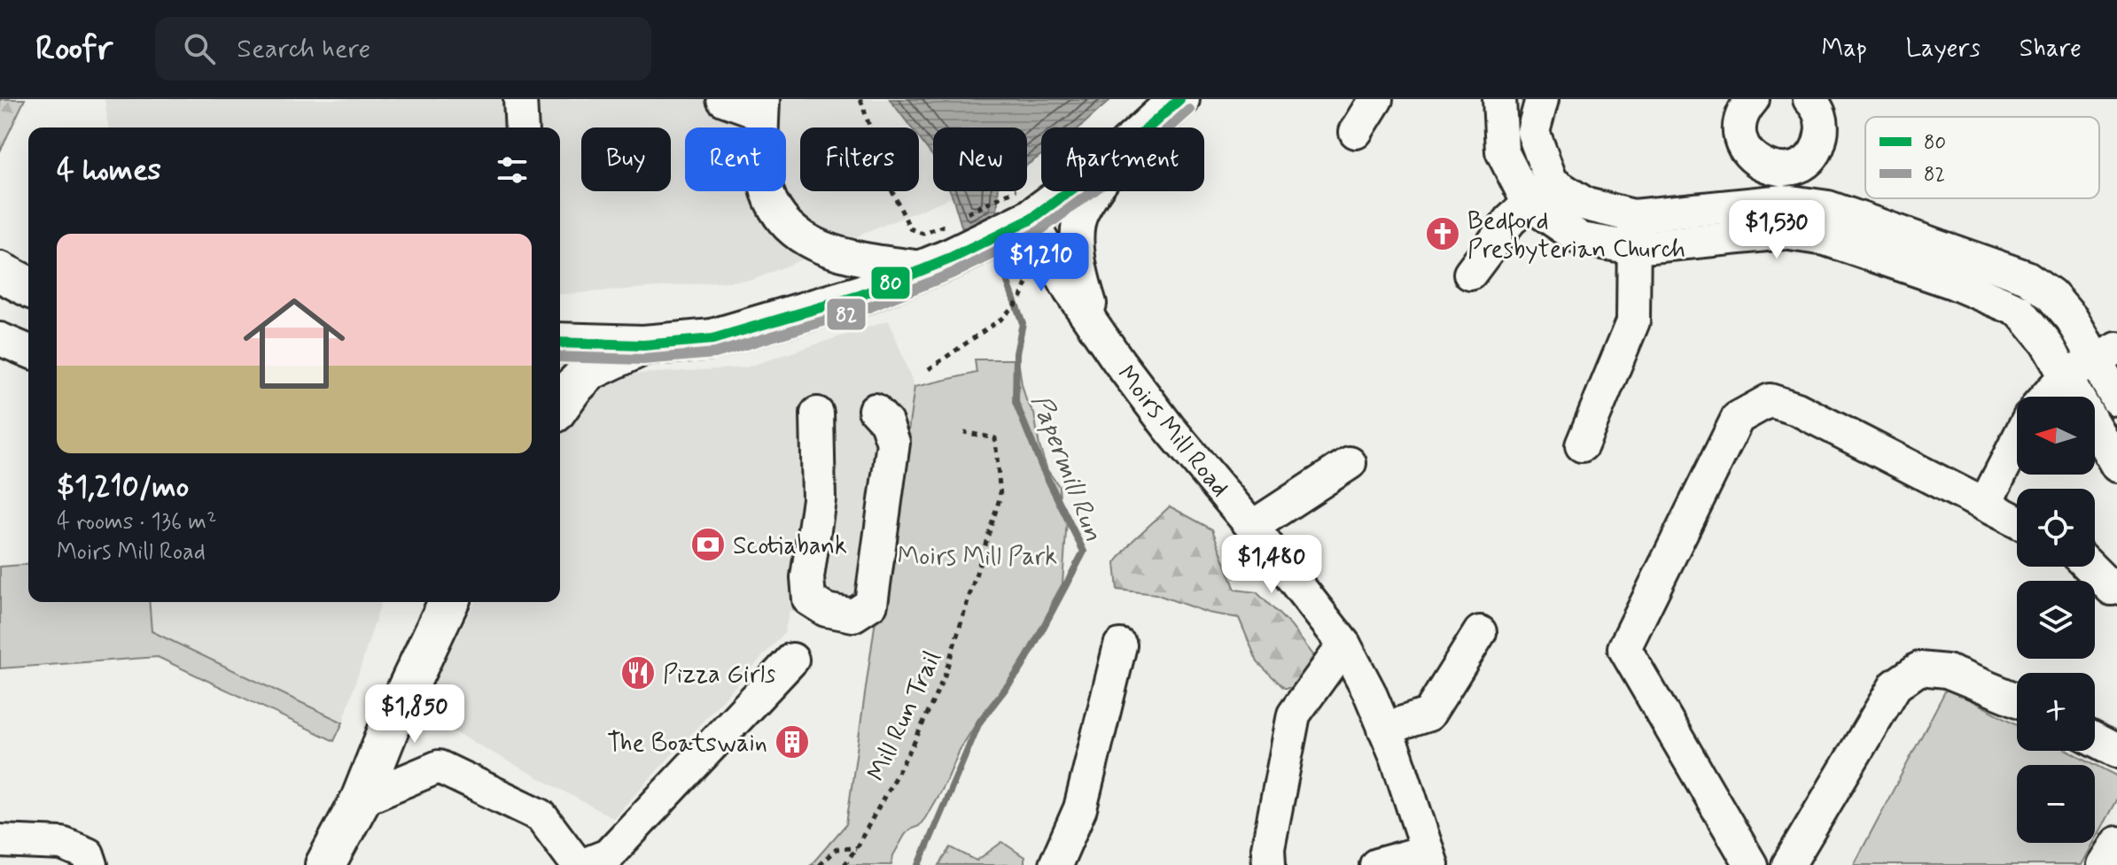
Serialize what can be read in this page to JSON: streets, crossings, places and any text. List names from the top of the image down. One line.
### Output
{"streets":{"street":["Moirs Mill Road"],"path":["Mill Run Trail"]},"water":["Papermill Run"],"parks":["Moirs Mill Park"],"places":{"church":["Bedford Presbyterian Church"],"bank":["Scotiabank"],"restaurant":["Pizza Girls"],"building":["The Boatswain"]},"lines":["transit line 80","transit line 82"],"legend":["80","82"],"north":"left","page":{"header":"Roofr","search":"Search here","nav":["Map","Layers","Share"],"chip":["Buy","Rent","Filters","New","Apartment"],"heading":"4 homes","price":["$1,530","$1,210","$1,480","$1,850"],"list":[{"name":"$1,210/mo","note":"4 rooms · 136 m² · Moirs Mill Road"}],"map_buttons":["+","−"]}}
